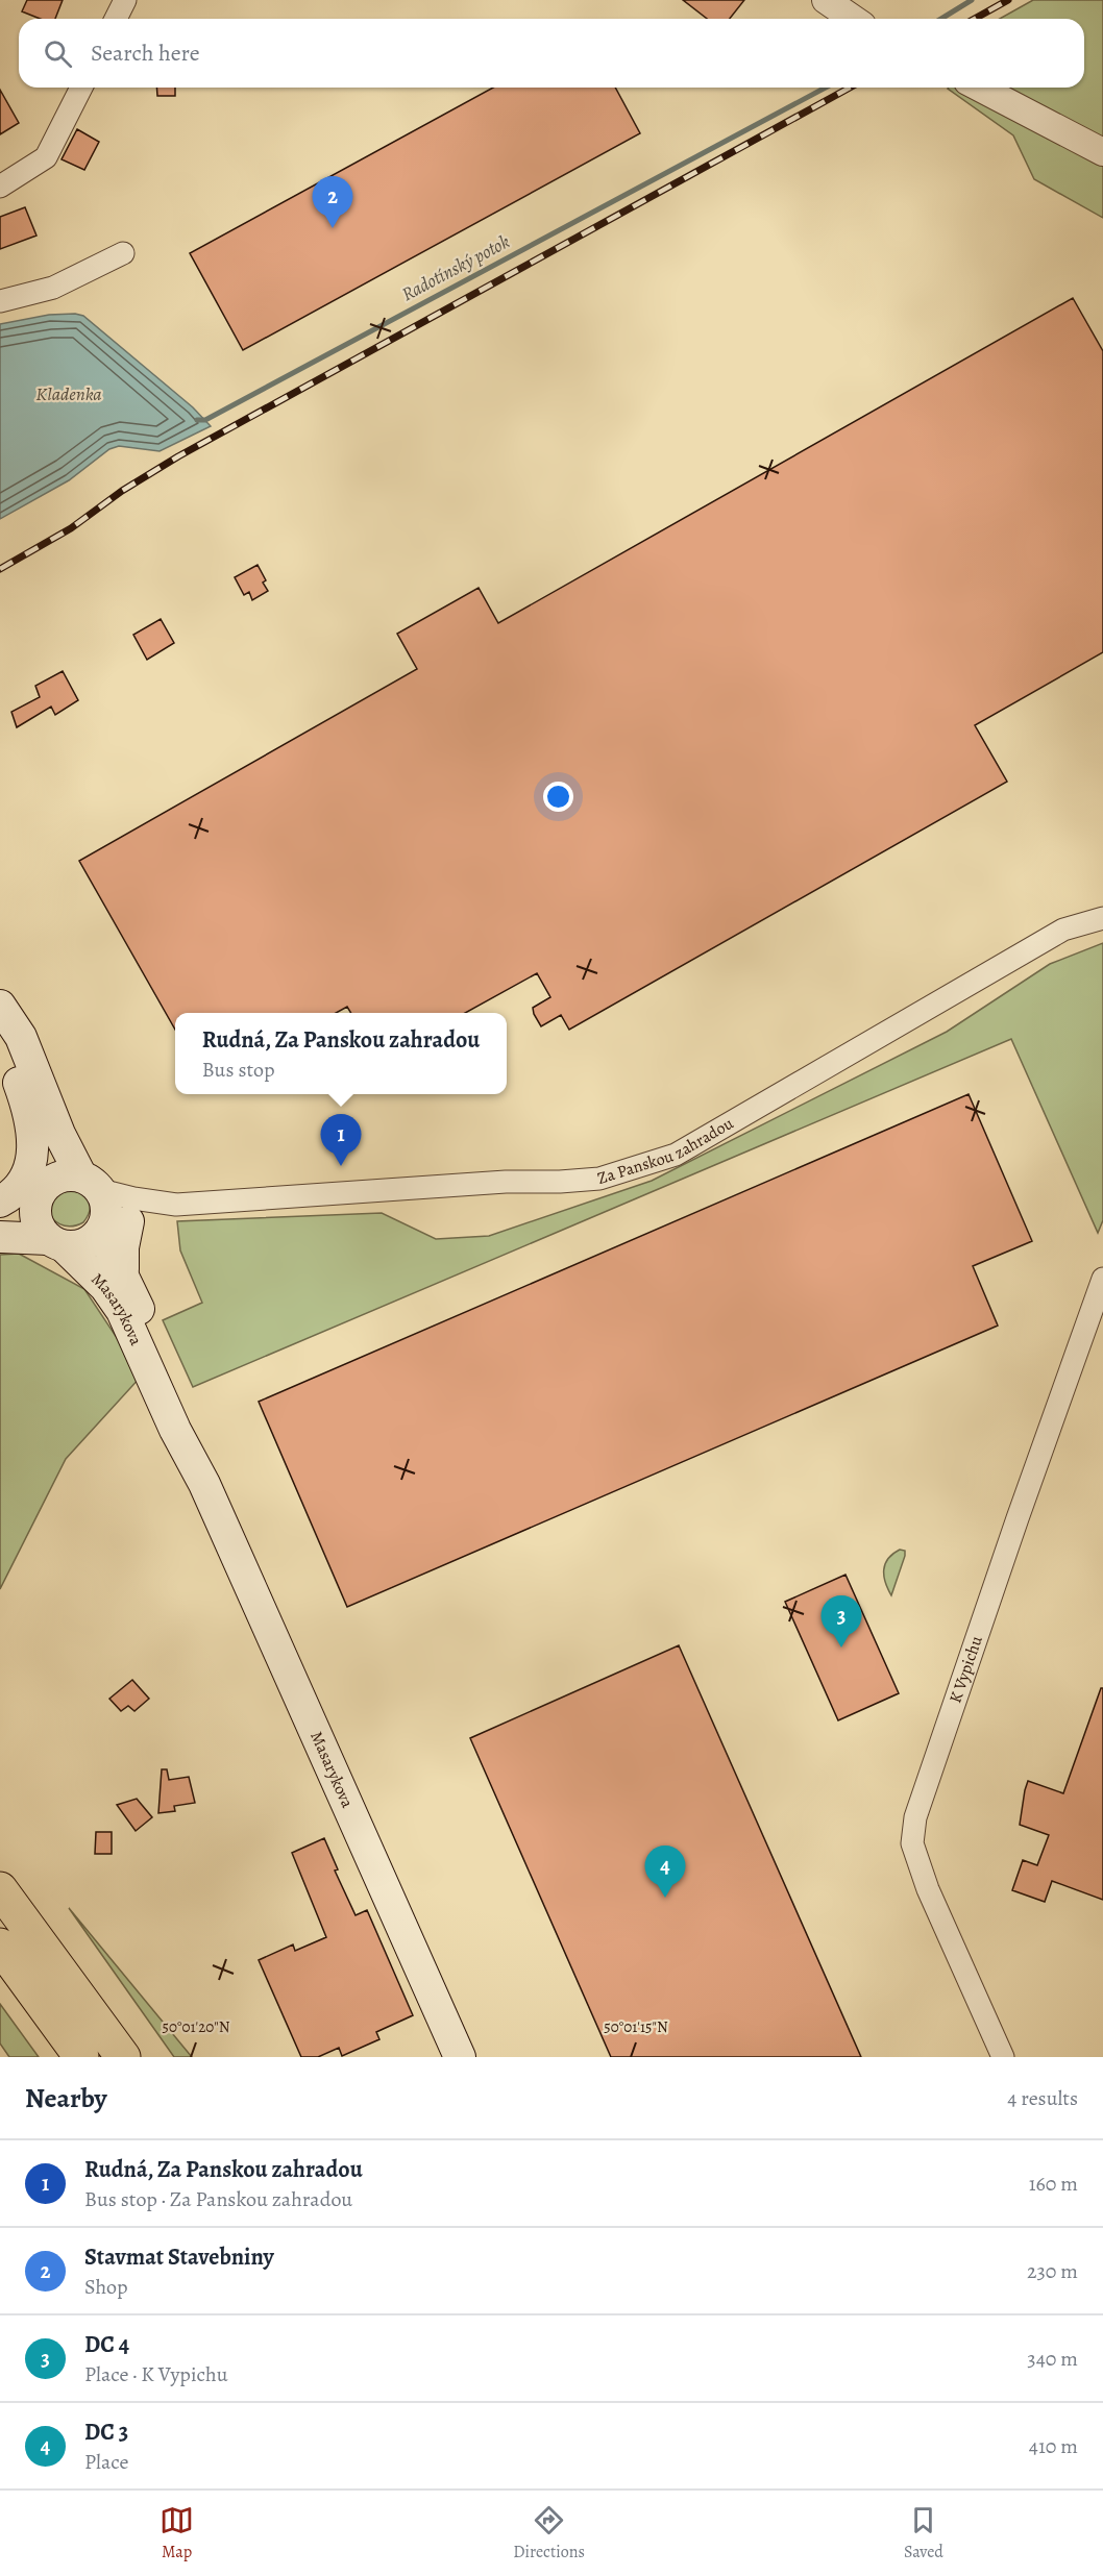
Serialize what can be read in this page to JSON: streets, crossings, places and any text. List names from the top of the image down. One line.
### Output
{"streets":{"main road":["Masarykova"],"street":["Za Panskou zahradou","K Vypichu"]},"crossings":[["Za Panskou zahradou","Masarykova"]],"water":["Radotínský potok","Kladenka"],"page":{"search":"Search here","pins":["2","1","3","4"],"popup":["Rudná, Za Panskou zahradou","Bus stop"],"heading":["Nearby","4 results"],"list":[{"mark":"1","name":"Rudná, Za Panskou zahradou","note":"Bus stop · Za Panskou zahradou","value":"160 m"},{"mark":"2","name":"Stavmat Stavebniny","note":"Shop","value":"230 m"},{"mark":"3","name":"DC 4","note":"Place · K Vypichu","value":"340 m"},{"mark":"4","name":"DC 3","note":"Place","value":"410 m"}],"nav":["Map","Directions","Saved"]},"coordinates":["50°01'20\"N","50°01'15\"N"]}
